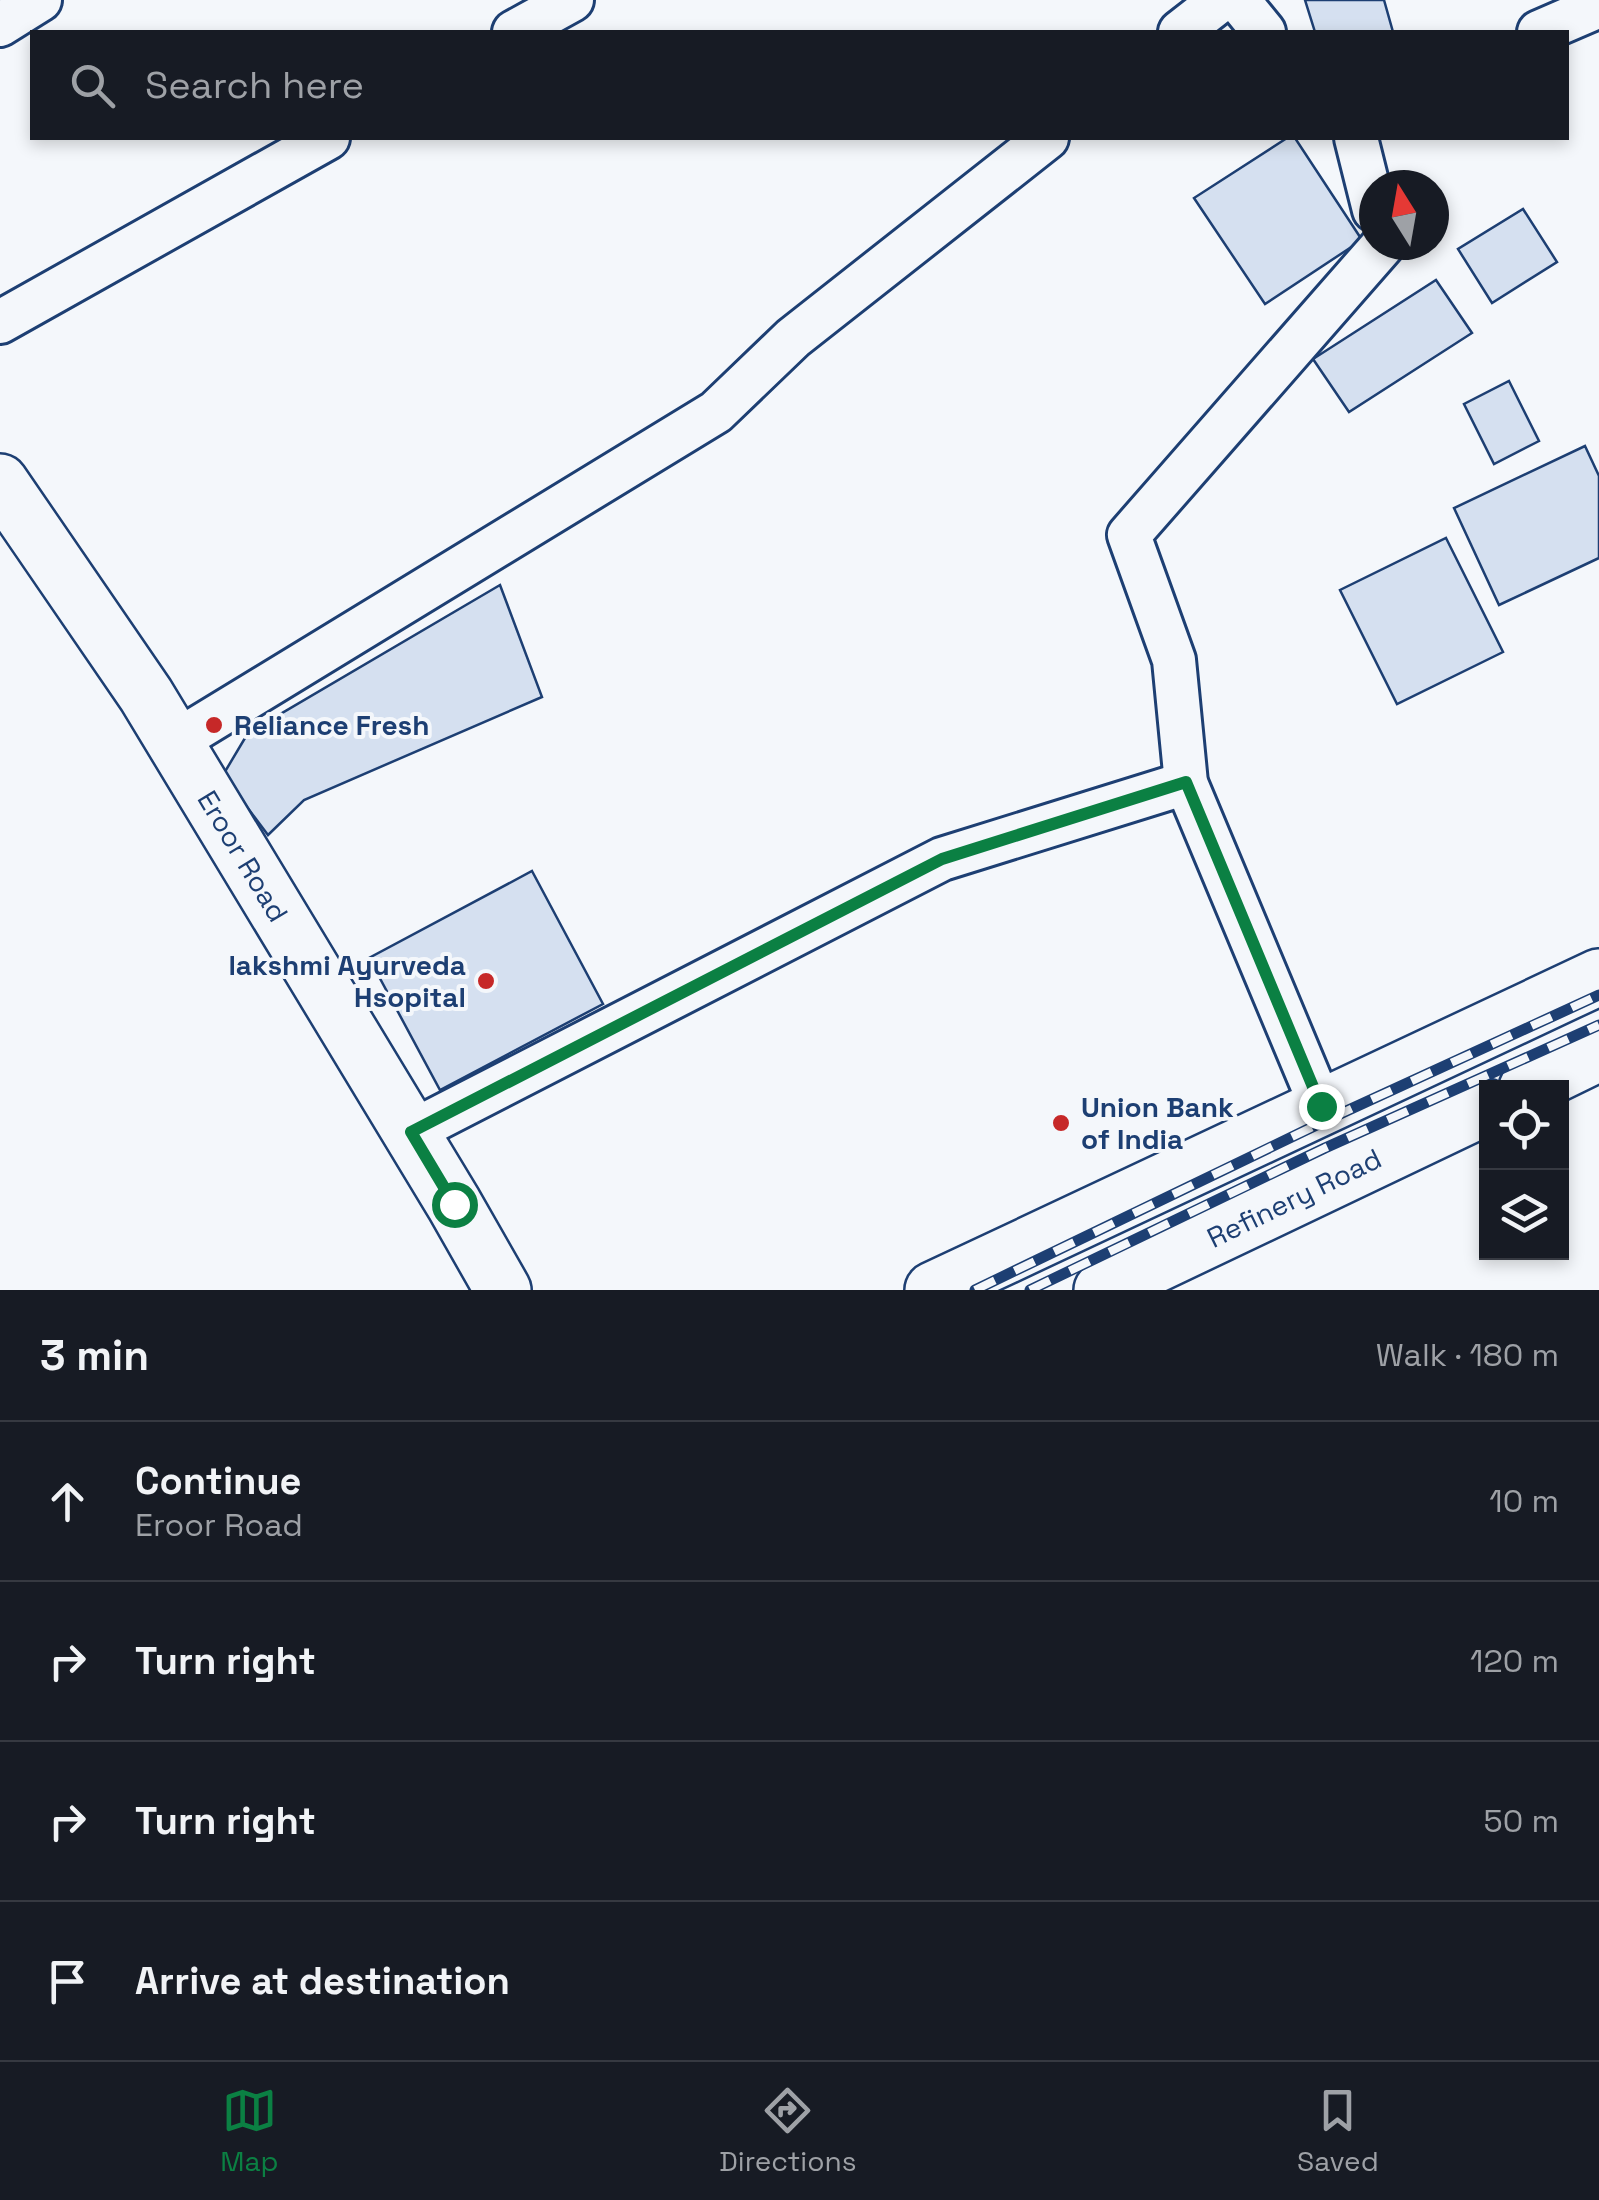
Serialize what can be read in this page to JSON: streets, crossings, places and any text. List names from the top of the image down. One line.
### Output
{"streets":{"main road":["Eroor Road","Refinery Road"]},"places":["Reliance Fresh","lakshmi Ayurveda Hsopital","Union Bank of India"],"north":"top","page":{"search":"Search here","heading":["3 min","Walk · 180 m"],"list":[["Continue","Eroor Road","10 m"],["Turn right","120 m"],["Turn right","50 m"],"Arrive at destination"],"nav":["Map","Directions","Saved"]}}
